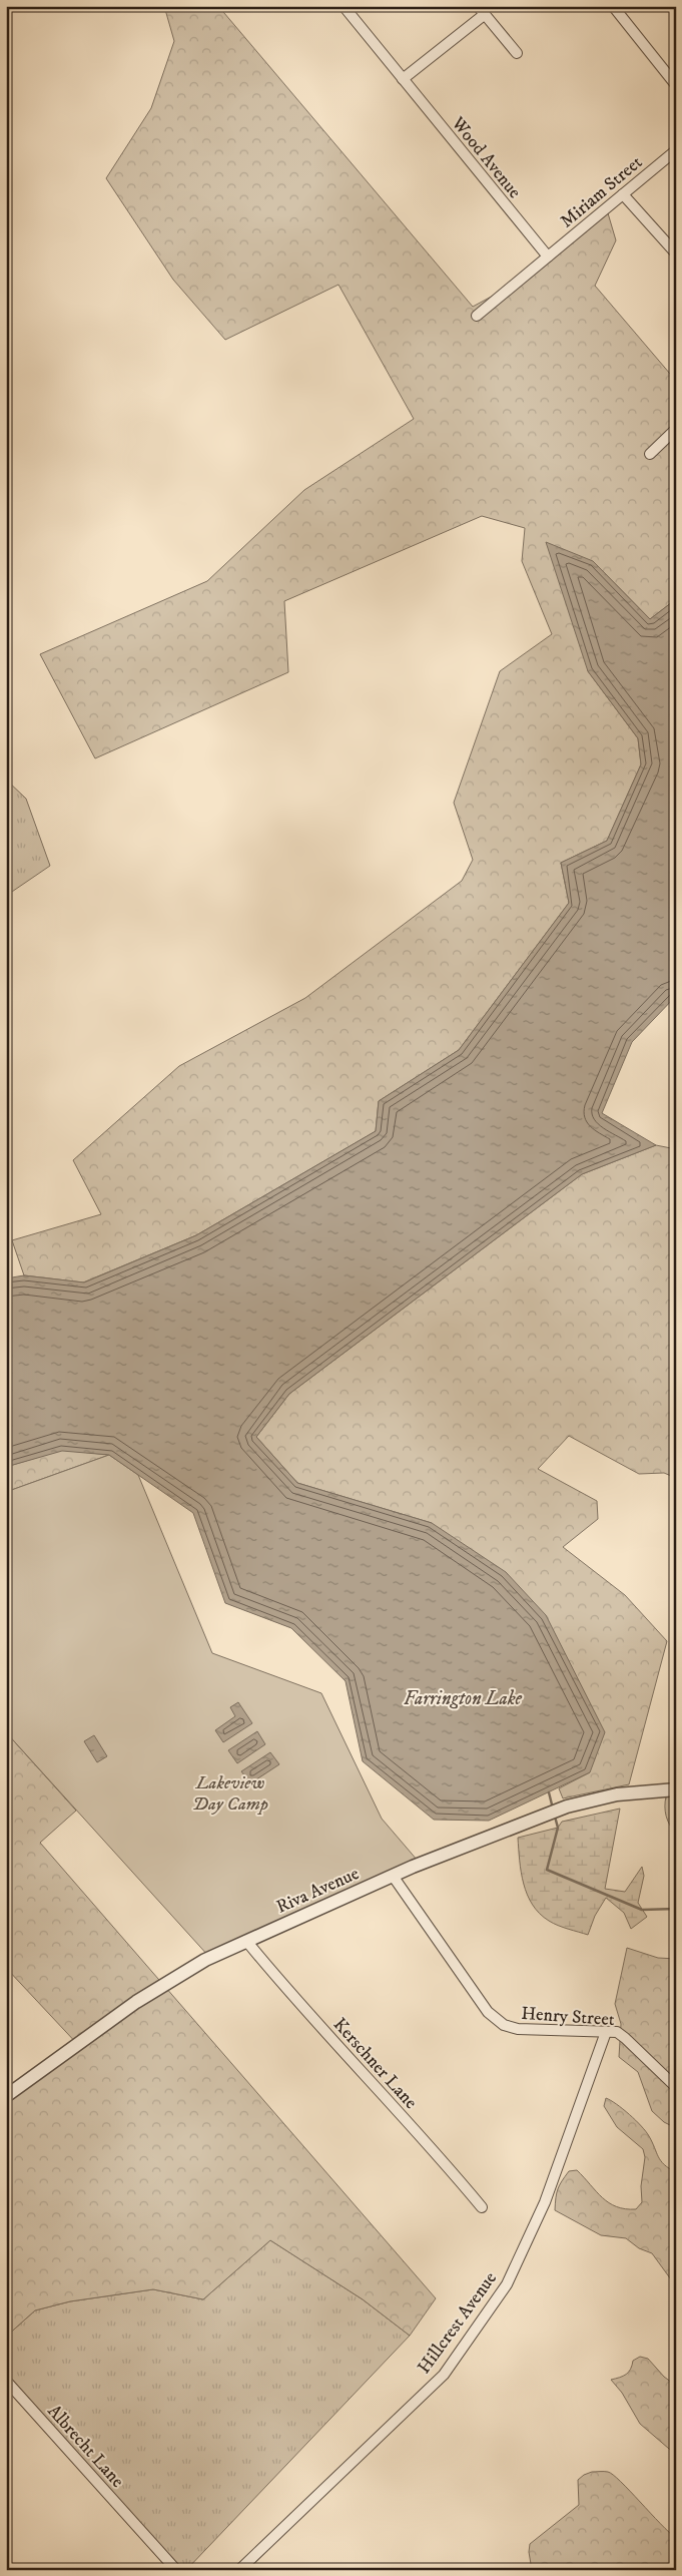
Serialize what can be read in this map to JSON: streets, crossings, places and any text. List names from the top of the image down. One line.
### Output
{"streets":{"street":["Wood Avenue","Miriam Street","Riva Avenue","Henry Street","Kerschner Lane","Hillcrest Avenue","Albrecht Lane"]},"crossings":[["Wood Avenue","Miriam Street"],["Riva Avenue","Henry Street"],["Riva Avenue","Kerschner Lane"],["Henry Street","Hillcrest Avenue"]],"water":["Farrington Lake"],"parks":["Lakeview Day Camp"]}
